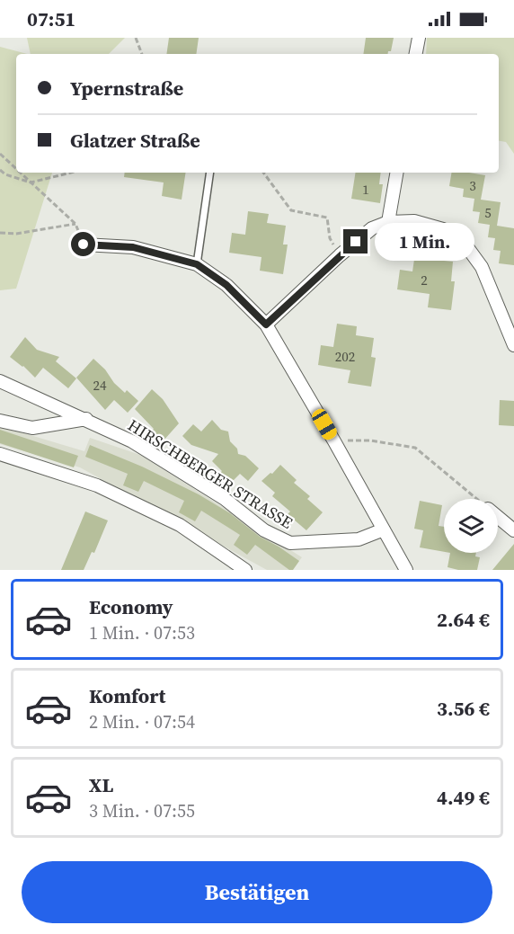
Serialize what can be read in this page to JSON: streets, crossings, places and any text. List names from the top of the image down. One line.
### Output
{"streets":{"street":["HIRSCHBERGER STRASSE"]},"house_numbers":["3","1","5","2","202","24"],"page":{"status":"07:51","banner":["Ypernstraße","Glatzer Straße"],"bubble":"1 Min.","list":[{"name":"Economy","note":"1 Min. · 07:53","value":"2.64 €"},{"name":"Komfort","note":"2 Min. · 07:54","value":"3.56 €"},{"name":"XL","note":"3 Min. · 07:55","value":"4.49 €"}],"buttons":"Bestätigen"}}
